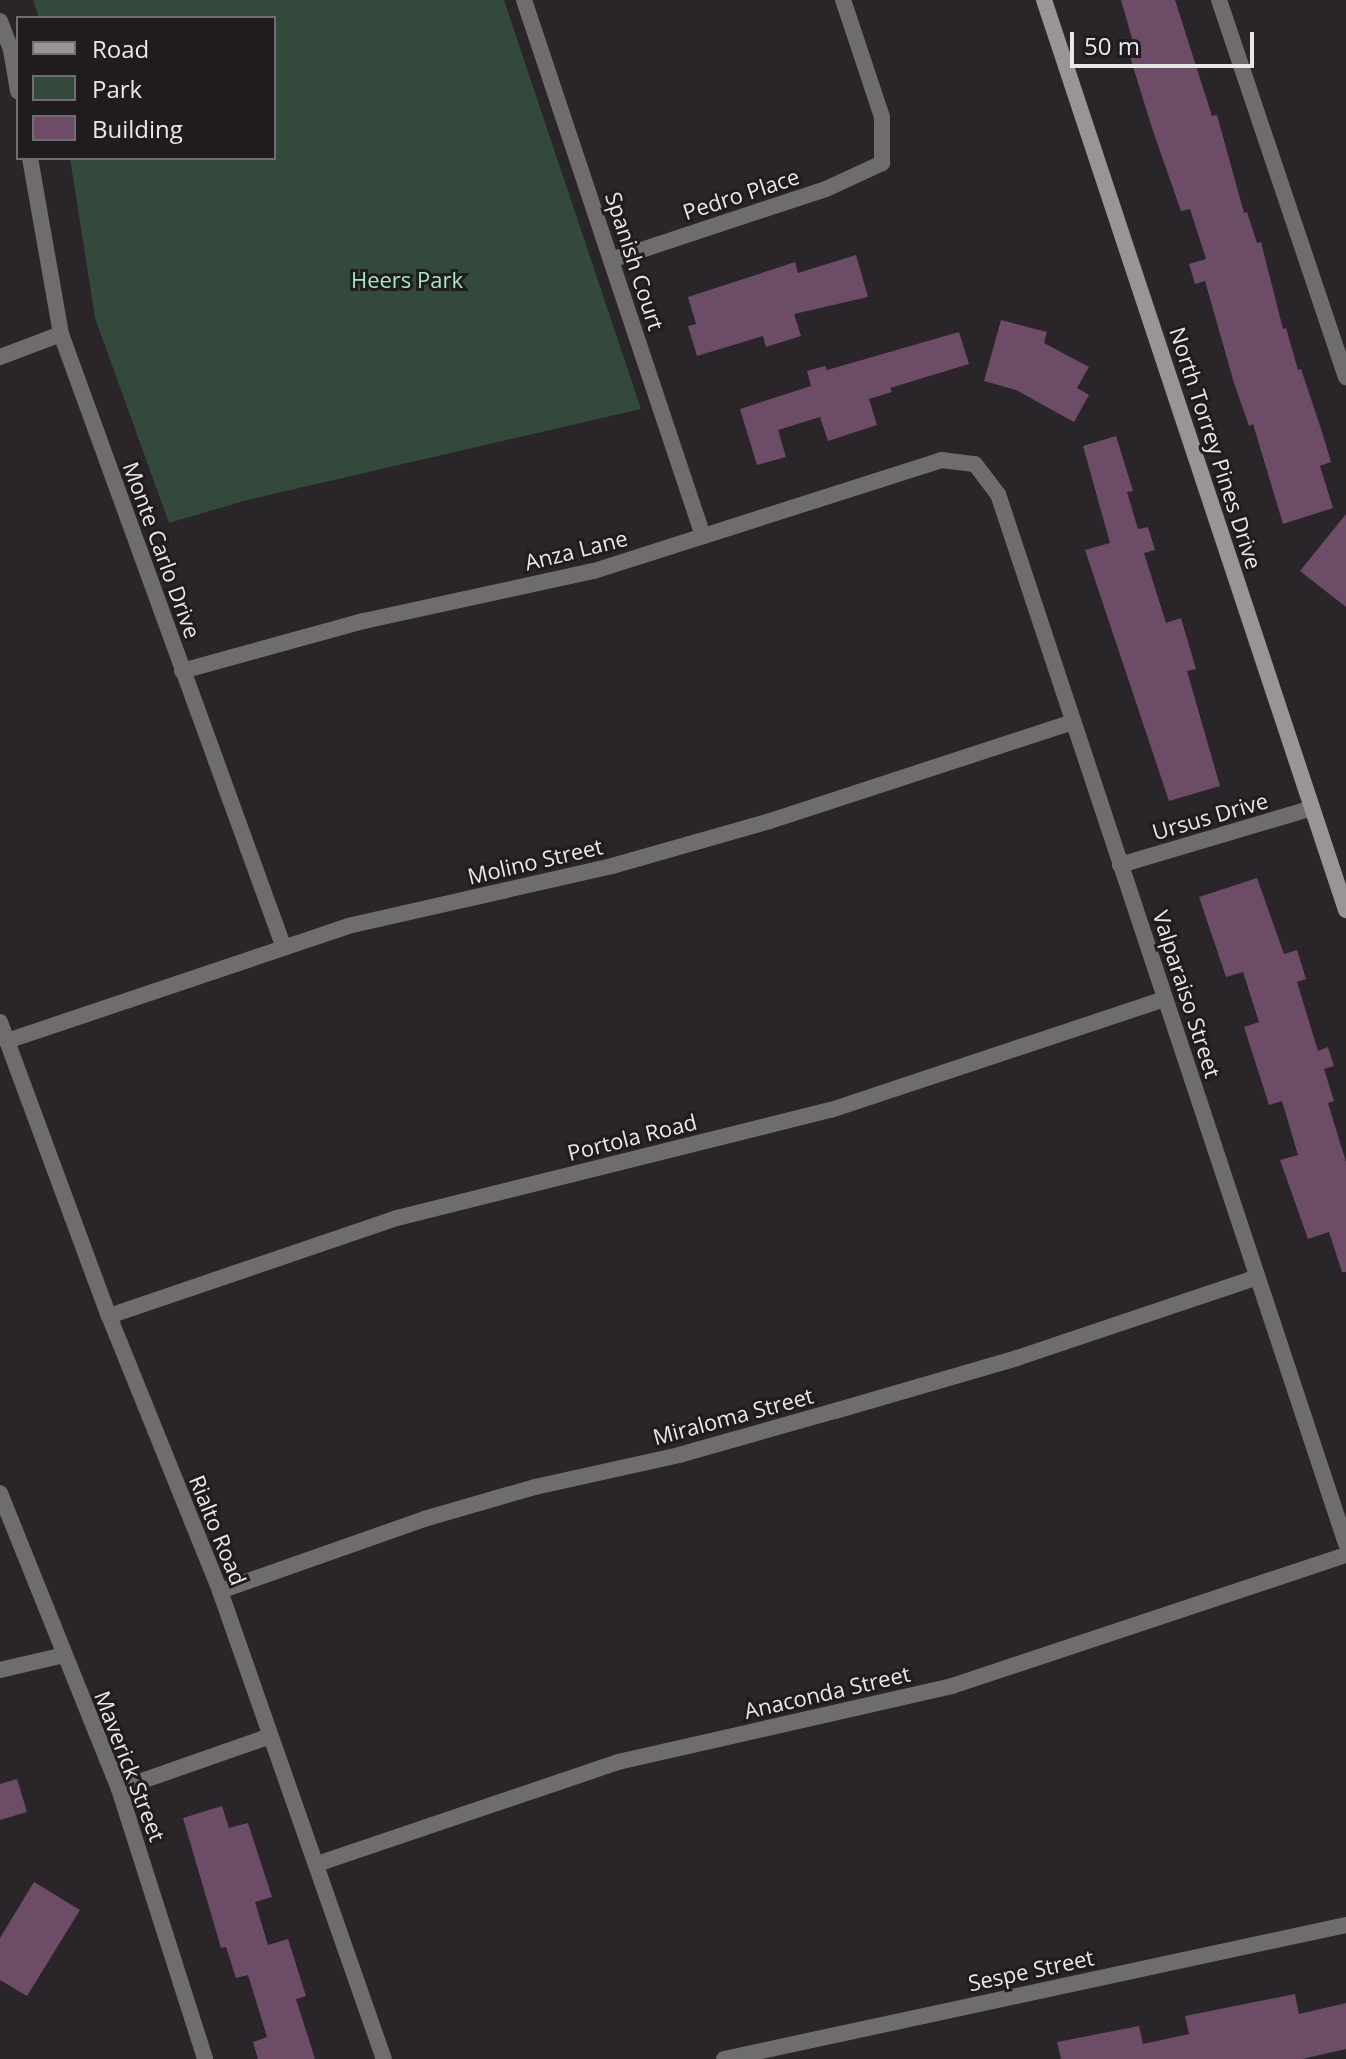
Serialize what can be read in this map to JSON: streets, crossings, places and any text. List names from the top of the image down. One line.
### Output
{"streets":{"main road":["North Torrey Pines Drive"],"street":["Pedro Place","Spanish Court","Monte Carlo Drive","Anza Lane","Ursus Drive","Molino Street","Valparaiso Street","Portola Road","Miraloma Street","Rialto Road","Anaconda Street","Maverick Street","Sespe Street"]},"crossings":[["Pedro Place","Spanish Court"],["Spanish Court","Anza Lane"],["North Torrey Pines Drive","Ursus Drive"],["Monte Carlo Drive","Anza Lane"],["Monte Carlo Drive","Molino Street"],["Anza Lane","Valparaiso Street"],["Ursus Drive","Valparaiso Street"],["Molino Street","Valparaiso Street"],["Molino Street","Rialto Road"],["Valparaiso Street","Portola Road"],["Valparaiso Street","Miraloma Street"],["Portola Road","Rialto Road"],["Miraloma Street","Rialto Road"],["Rialto Road","Anaconda Street"]],"parks":["Heers Park"],"legend":["Road","Park","Building"],"scale_bar":"50 m"}
